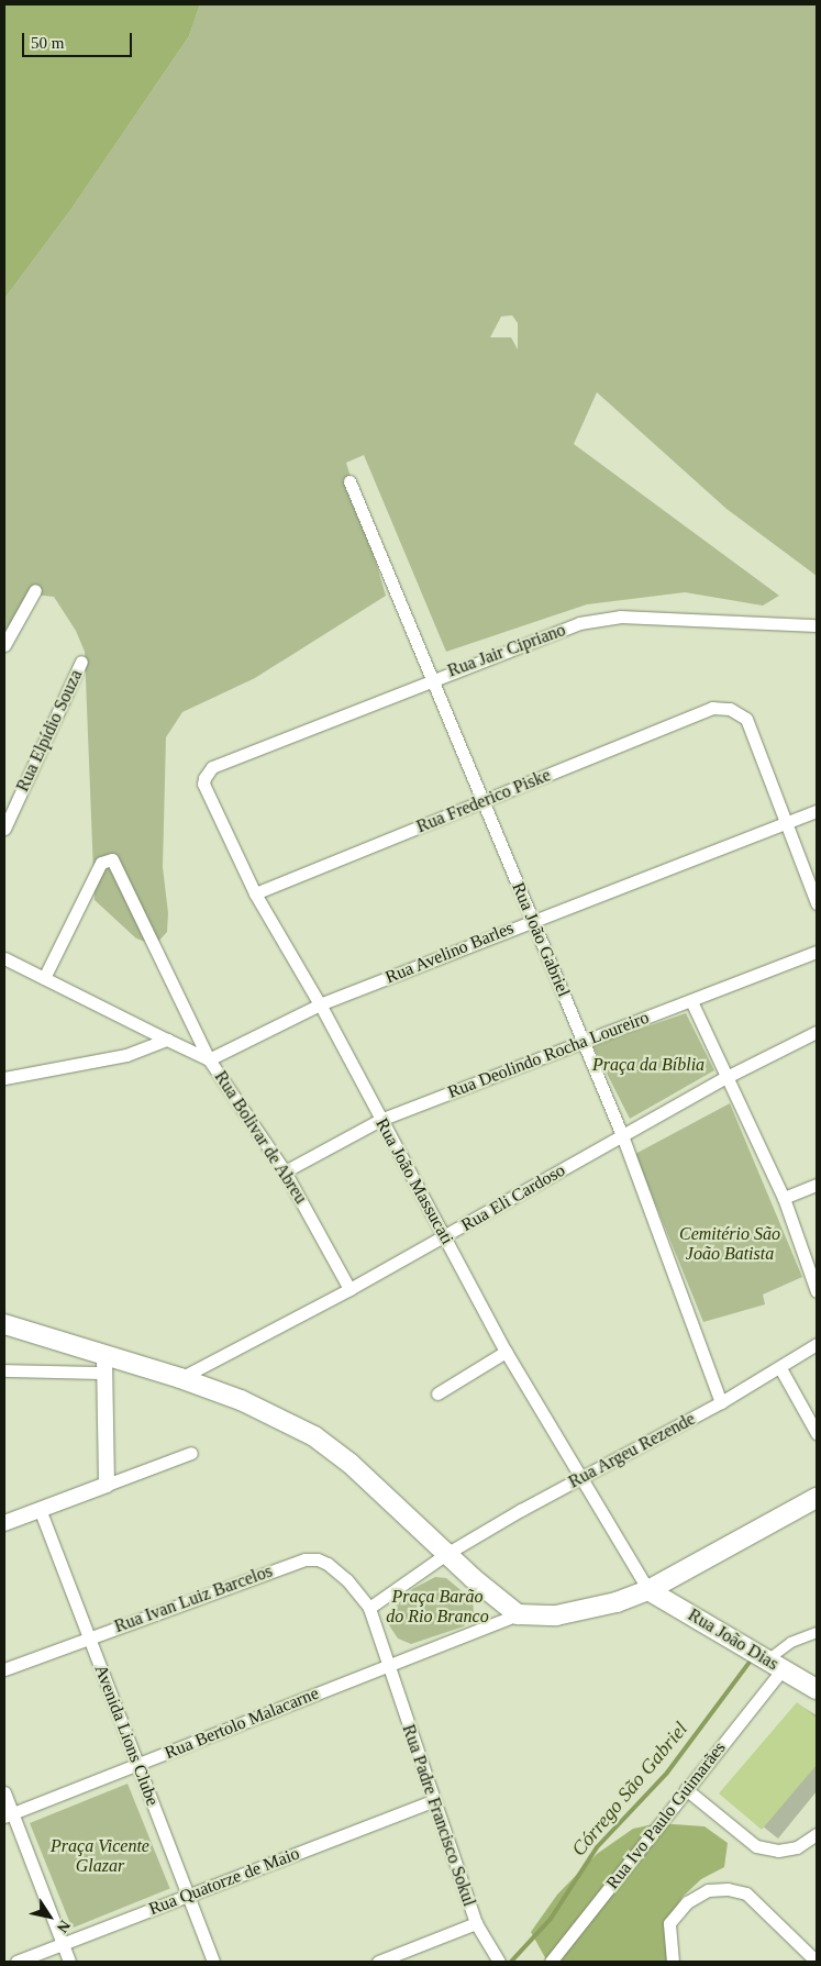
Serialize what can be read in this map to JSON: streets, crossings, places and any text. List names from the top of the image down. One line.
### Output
{"streets":{"main road":["Rua João Dias"],"street":["Rua Jair Cipriano","Rua Elpídio Souza","Rua Frederico Piske","Rua João Gabriel","Rua Avelino Barles","Rua Deolindo Rocha Loureiro","Rua Bolivar de Abreu","Rua João Massucati","Rua Eli Cardoso","Rua Argeu Rezende","Rua Ivan Luiz Barcelos","Rua Bertolo Malacarne","Avenida Lions Clube","Rua Padre Francisco Sokul","Rua Ivo Paulo Guimarães","Rua Quatorze de Maio"]},"crossings":[["Rua Jair Cipriano","Rua João Gabriel"],["Rua Jair Cipriano","Rua João Massucati"],["Rua Frederico Piske","Rua João Gabriel"],["Rua Frederico Piske","Rua Avelino Barles"],["Rua Frederico Piske","Rua João Massucati"],["Rua João Gabriel","Rua Avelino Barles"],["Rua João Gabriel","Rua Deolindo Rocha Loureiro"],["Rua João Gabriel","Rua Eli Cardoso"],["Rua João Gabriel","Rua Argeu Rezende"],["Rua Avelino Barles","Rua Bolivar de Abreu"],["Rua Avelino Barles","Rua João Massucati"],["Rua Deolindo Rocha Loureiro","Rua Bolivar de Abreu"],["Rua Deolindo Rocha Loureiro","Rua João Massucati"],["Rua Bolivar de Abreu","Rua Eli Cardoso"],["Rua João Massucati","Rua Eli Cardoso"],["Rua João Massucati","Rua Argeu Rezende"],["Rua João Massucati","Rua João Dias"],["Rua Ivan Luiz Barcelos","Avenida Lions Clube"],["Rua João Dias","Rua Ivo Paulo Guimarães"],["Rua Bertolo Malacarne","Avenida Lions Clube"],["Rua Bertolo Malacarne","Rua Padre Francisco Sokul"],["Avenida Lions Clube","Rua Quatorze de Maio"],["Rua Padre Francisco Sokul","Rua Quatorze de Maio"]],"water":["Córrego São Gabriel"],"parks":["Praça da Bíblia","Cemitério São João Batista","Praça Barão do Rio Branco","Praça Vicente Glazar"],"scale_bar":"50 m","north":"bottom right"}
